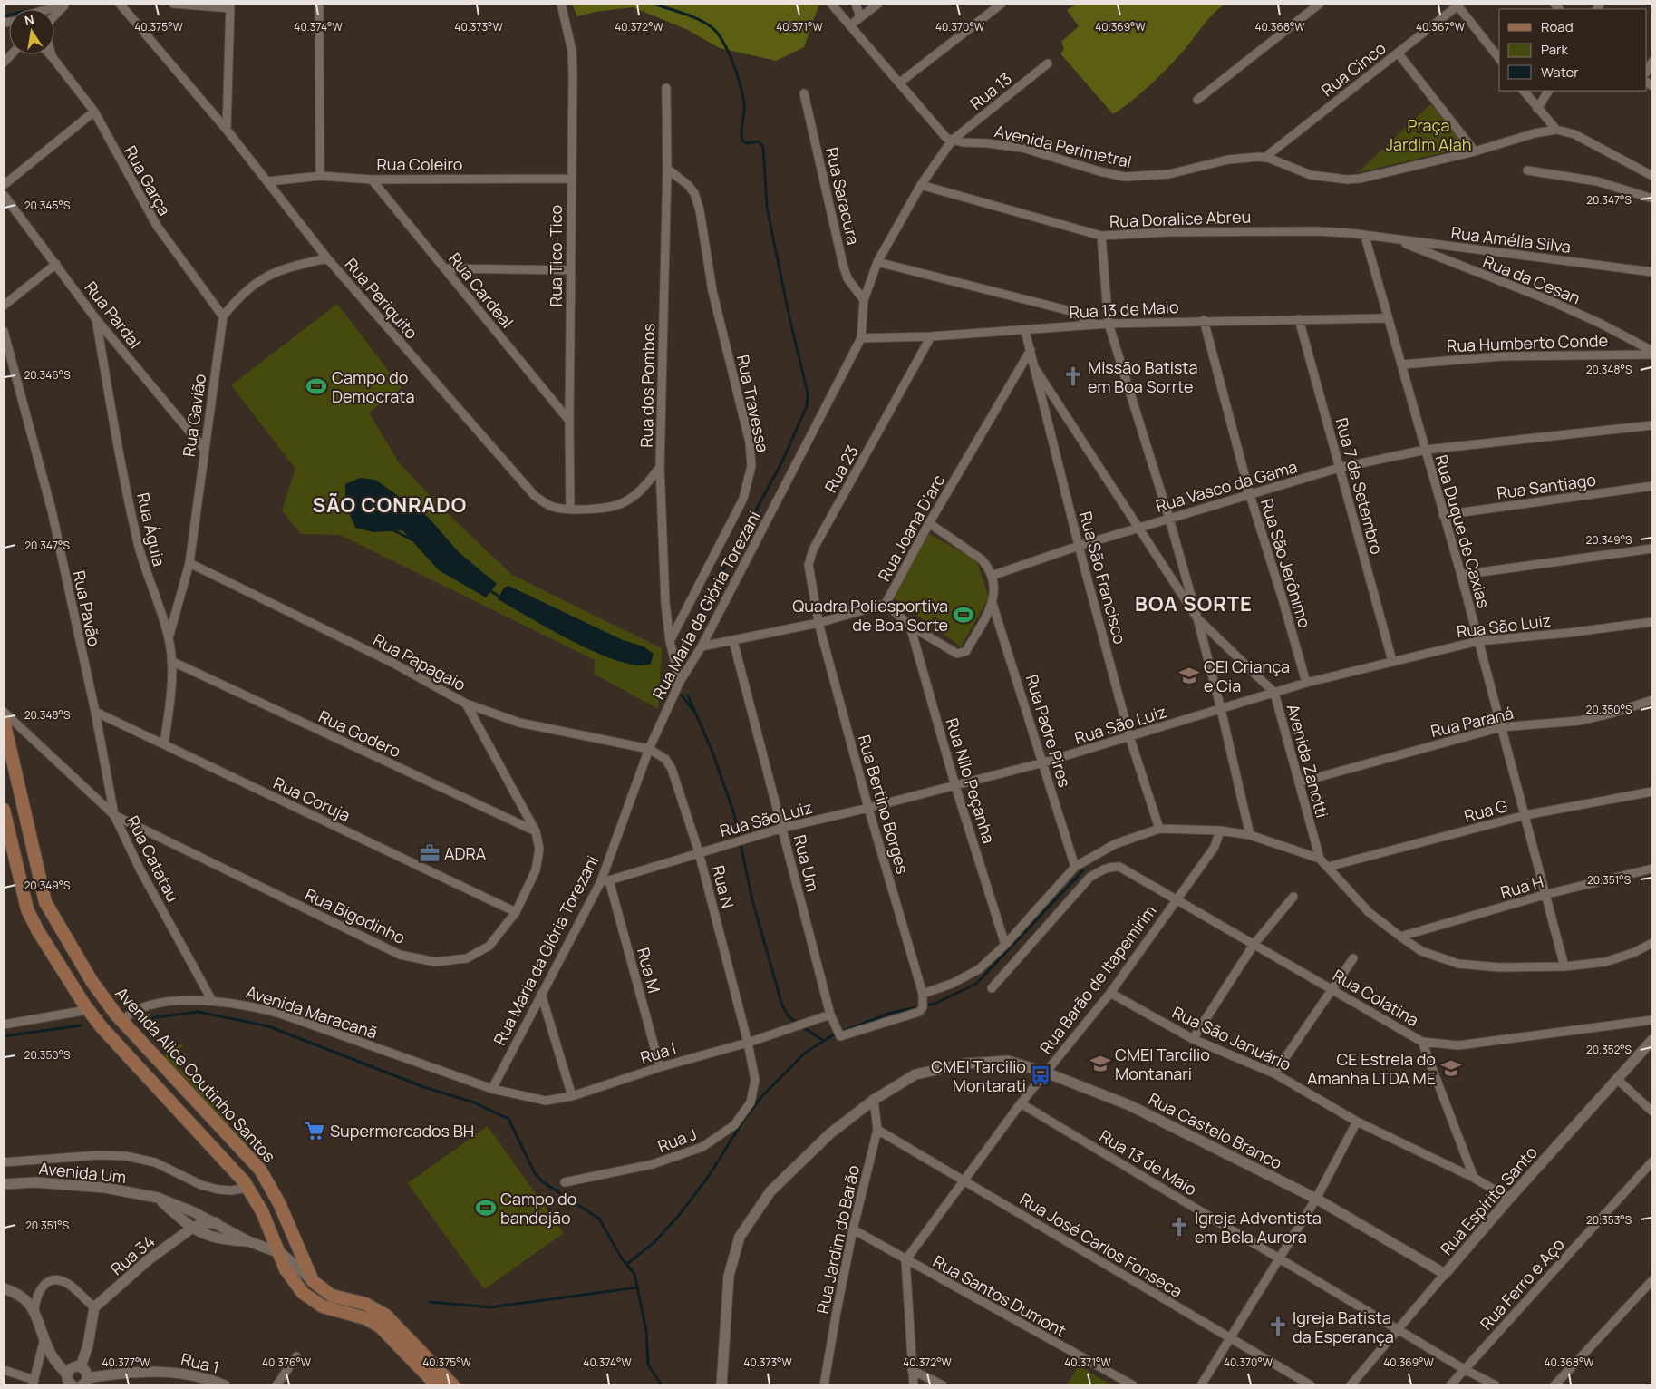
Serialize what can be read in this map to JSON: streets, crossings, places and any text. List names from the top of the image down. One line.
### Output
{"streets":{"main road":["Avenida Alice Coutinho Santos"],"street":["Rua Cinco","Rua 13","Avenida Perimetral","Rua Coleiro","Rua Garça","Rua Saracura","Rua Doralice Abreu","Rua Amélia Silva","Rua Tico-Tico","Rua da Cesan","Rua Cardeal","Rua Periquito","Rua 13 de Maio","Rua Pardal","Rua Humberto Conde","Rua dos Pombos","Rua Travessa","Rua Gavião","Rua 23","Rua Vasco da Gama","Rua 7 de Setembro","Rua Santiago","Rua Joana D'arc","Rua Águia","Rua Duque de Caxias","Rua São Jerônimo","Rua São Francisco","Rua Maria da Glória Torezani","Rua Pavão","Rua São Luiz","Rua Papagaio","Rua Paraná","Rua Padre Pires","Rua Godero","Avenida Zanotti","Rua Nilo Peçanha","Rua Coruja","Rua Bertino Borges","Rua G","Rua Catatau","Rua Um","Rua N","Rua H","Rua Bigodinho","Rua M","Rua Barão de Itapemirim","Rua Colatina","Avenida Maracanã","Rua São Januário","Rua I","Rua Castelo Branco","Rua J","Avenida Um","Rua Espírito Santo","Rua Jardim do Barão","Rua José Carlos Fonseca","Rua 34","Rua Ferro e Aço","Rua Santos Dumont","Rua 1"]},"crossings":[["Rua Cinco","Avenida Perimetral"],["Rua 13","Avenida Perimetral"],["Rua 13","Rua Maria da Glória Torezani"],["Avenida Perimetral","Rua Maria da Glória Torezani"],["Rua Coleiro","Rua Tico-Tico"],["Rua Coleiro","Rua Cardeal"],["Rua Coleiro","Rua Periquito"],["Rua Garça","Rua Gavião"],["Rua Saracura","Rua Maria da Glória Torezani"],["Rua Doralice Abreu","Rua Amélia Silva"],["Rua Doralice Abreu","Rua Duque de Caxias"],["Rua Doralice Abreu","Rua Maria da Glória Torezani"],["Rua Amélia Silva","Rua da Cesan"],["Rua Amélia Silva","Rua Duque de Caxias"],["Rua Tico-Tico","Rua Cardeal"],["Rua Tico-Tico","Rua Periquito"],["Rua da Cesan","Rua Humberto Conde"],["Rua Periquito","Rua dos Pombos"],["Rua Periquito","Rua Gavião"],["Rua 13 de Maio","Rua 23"],["Rua 13 de Maio","Rua 7 de Setembro"],["Rua 13 de Maio","Rua Duque de Caxias"],["Rua 13 de Maio","Rua São Jerônimo"],["Rua 13 de Maio","Rua São Francisco"],["Rua 13 de Maio","Rua Maria da Glória Torezani"],["Rua 13 de Maio","Rua Barão de Itapemirim"],["Rua 13 de Maio","Rua Espírito Santo"],["Rua 13 de Maio","Rua Ferro e Aço"],["Rua Pardal","Rua Gavião"],["Rua Pardal","Rua Águia"],["Rua Humberto Conde","Rua Duque de Caxias"],["Rua dos Pombos","Rua Travessa"],["Rua dos Pombos","Rua Maria da Glória Torezani"],["Rua Gavião","Rua Águia"],["Rua Gavião","Rua Papagaio"],["Rua 23","Rua Joana D'arc"],["Rua 23","Rua Bertino Borges"],["Rua Vasco da Gama","Rua 7 de Setembro"],["Rua Vasco da Gama","Rua Duque de Caxias"],["Rua Vasco da Gama","Rua São Jerônimo"],["Rua Vasco da Gama","Rua São Francisco"],["Rua Vasco da Gama","Avenida Zanotti"],["Rua 7 de Setembro","Rua São Luiz"],["Rua Santiago","Rua Duque de Caxias"],["Rua Joana D'arc","Rua São Francisco"],["Rua Joana D'arc","Rua Maria da Glória Torezani"],["Rua Joana D'arc","Rua Bertino Borges"],["Rua Joana D'arc","Rua Um"],["Rua Águia","Rua Godero"],["Rua Águia","Rua Coruja"],["Rua Duque de Caxias","Rua São Luiz"],["Rua Duque de Caxias","Rua Paraná"],["Rua Duque de Caxias","Rua G"],["Rua Duque de Caxias","Rua H"],["Rua São Jerônimo","Rua São Luiz"],["Rua São Francisco","Rua São Luiz"],["Rua São Francisco","Avenida Zanotti"],["Rua Maria da Glória Torezani","Rua São Luiz"],["Rua Maria da Glória Torezani","Rua Papagaio"],["Rua Maria da Glória Torezani","Rua N"],["Rua Maria da Glória Torezani","Rua M"],["Rua Maria da Glória Torezani","Avenida Maracanã"],["Rua Maria da Glória Torezani","Rua I"],["Rua Pavão","Rua Coruja"],["Rua Pavão","Rua Catatau"],["Rua Pavão","Rua Bigodinho"],["Rua São Luiz","Rua Padre Pires"],["Rua São Luiz","Avenida Zanotti"],["Rua São Luiz","Rua Nilo Peçanha"],["Rua São Luiz","Rua Bertino Borges"],["Rua São Luiz","Rua Um"],["Rua São Luiz","Rua N"],["Rua São Luiz","Rua M"],["Rua Papagaio","Rua N"],["Rua Papagaio","Rua Bigodinho"],["Rua Paraná","Avenida Zanotti"],["Rua Godero","Rua Bigodinho"],["Rua Coruja","Rua Bigodinho"],["Rua Catatau","Rua Bigodinho"],["Rua Catatau","Avenida Maracanã"],["Rua Um","Rua I"],["Rua N","Rua I"],["Rua N","Rua J"],["Rua M","Rua I"],["Rua Barão de Itapemirim","Rua Colatina"],["Rua Barão de Itapemirim","Rua São Januário"],["Rua Barão de Itapemirim","Rua Castelo Branco"],["Rua Barão de Itapemirim","Rua José Carlos Fonseca"],["Rua Barão de Itapemirim","Rua Santos Dumont"],["Avenida Maracanã","Rua I"],["Avenida Maracanã","Avenida Alice Coutinho Santos"],["Rua São Januário","Rua Espírito Santo"],["Rua I","Rua J"],["Avenida Alice Coutinho Santos","Avenida Um"],["Rua Castelo Branco","Rua Espírito Santo"],["Rua Castelo Branco","Rua Jardim do Barão"],["Avenida Um","Rua 34"],["Rua Jardim do Barão","Rua José Carlos Fonseca"],["Rua Jardim do Barão","Rua Santos Dumont"]],"districts":["SÃO CONRADO","BOA SORTE"],"parks":["Praça Jardim Alah"],"places":{"church":["Missão Batista em Boa Sorrte","Igreja Adventista em Bela Aurora","Igreja Batista da Esperança"],"sports":["Campo do Democrata","Quadra Poliesportiva de Boa Sorte","Campo do bandejão"],"school or university":["CEI Criança e Cia","CMEI Tarcílio Montanari","CE Estrela do Amanhã LTDA ME"],"office":["ADRA"],"bus stop":["CMEI Tarcilio Montarati"],"supermarket":["Supermercados BH"]},"legend":["Road","Park","Water"],"north":"top","coordinates":["40.375°W","40.374°W","40.373°W","40.372°W","40.371°W","40.370°W","40.369°W","40.368°W","40.367°W","20.347°S","20.345°S","20.348°S","20.346°S","20.349°S","20.350°S","20.351°S","20.352°S","20.353°S","40.377°W","40.376°W"]}
